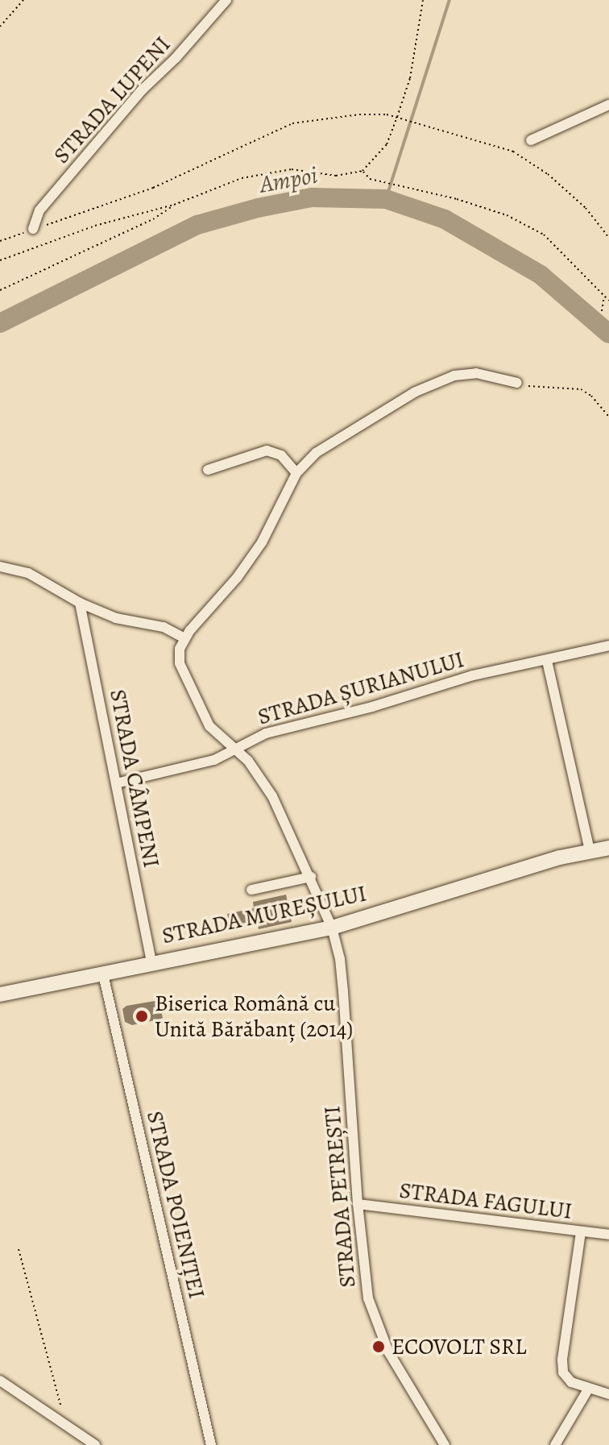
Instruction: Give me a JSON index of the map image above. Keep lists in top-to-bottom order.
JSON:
{
  "streets": {
    "street": [
      "STRADA LUPENI",
      "STRADA ȘURIANULUI",
      "STRADA CÂMPENI",
      "STRADA MUREȘULUI",
      "STRADA PETREȘTI",
      "STRADA FAGULUI",
      "STRADA POIENIȚEI"
    ]
  },
  "crossings": [
    ["STRADA ȘURIANULUI", "STRADA CÂMPENI"],
    ["STRADA ȘURIANULUI", "STRADA PETREȘTI"],
    ["STRADA CÂMPENI", "STRADA MUREȘULUI"],
    ["STRADA MUREȘULUI", "STRADA PETREȘTI"],
    ["STRADA MUREȘULUI", "STRADA POIENIȚEI"],
    ["STRADA PETREȘTI", "STRADA FAGULUI"]
  ],
  "water": ["Ampoi"],
  "places": ["Biserica Română cu Unită Bărăbanț (2014)", "ECOVOLT SRL"]
}
